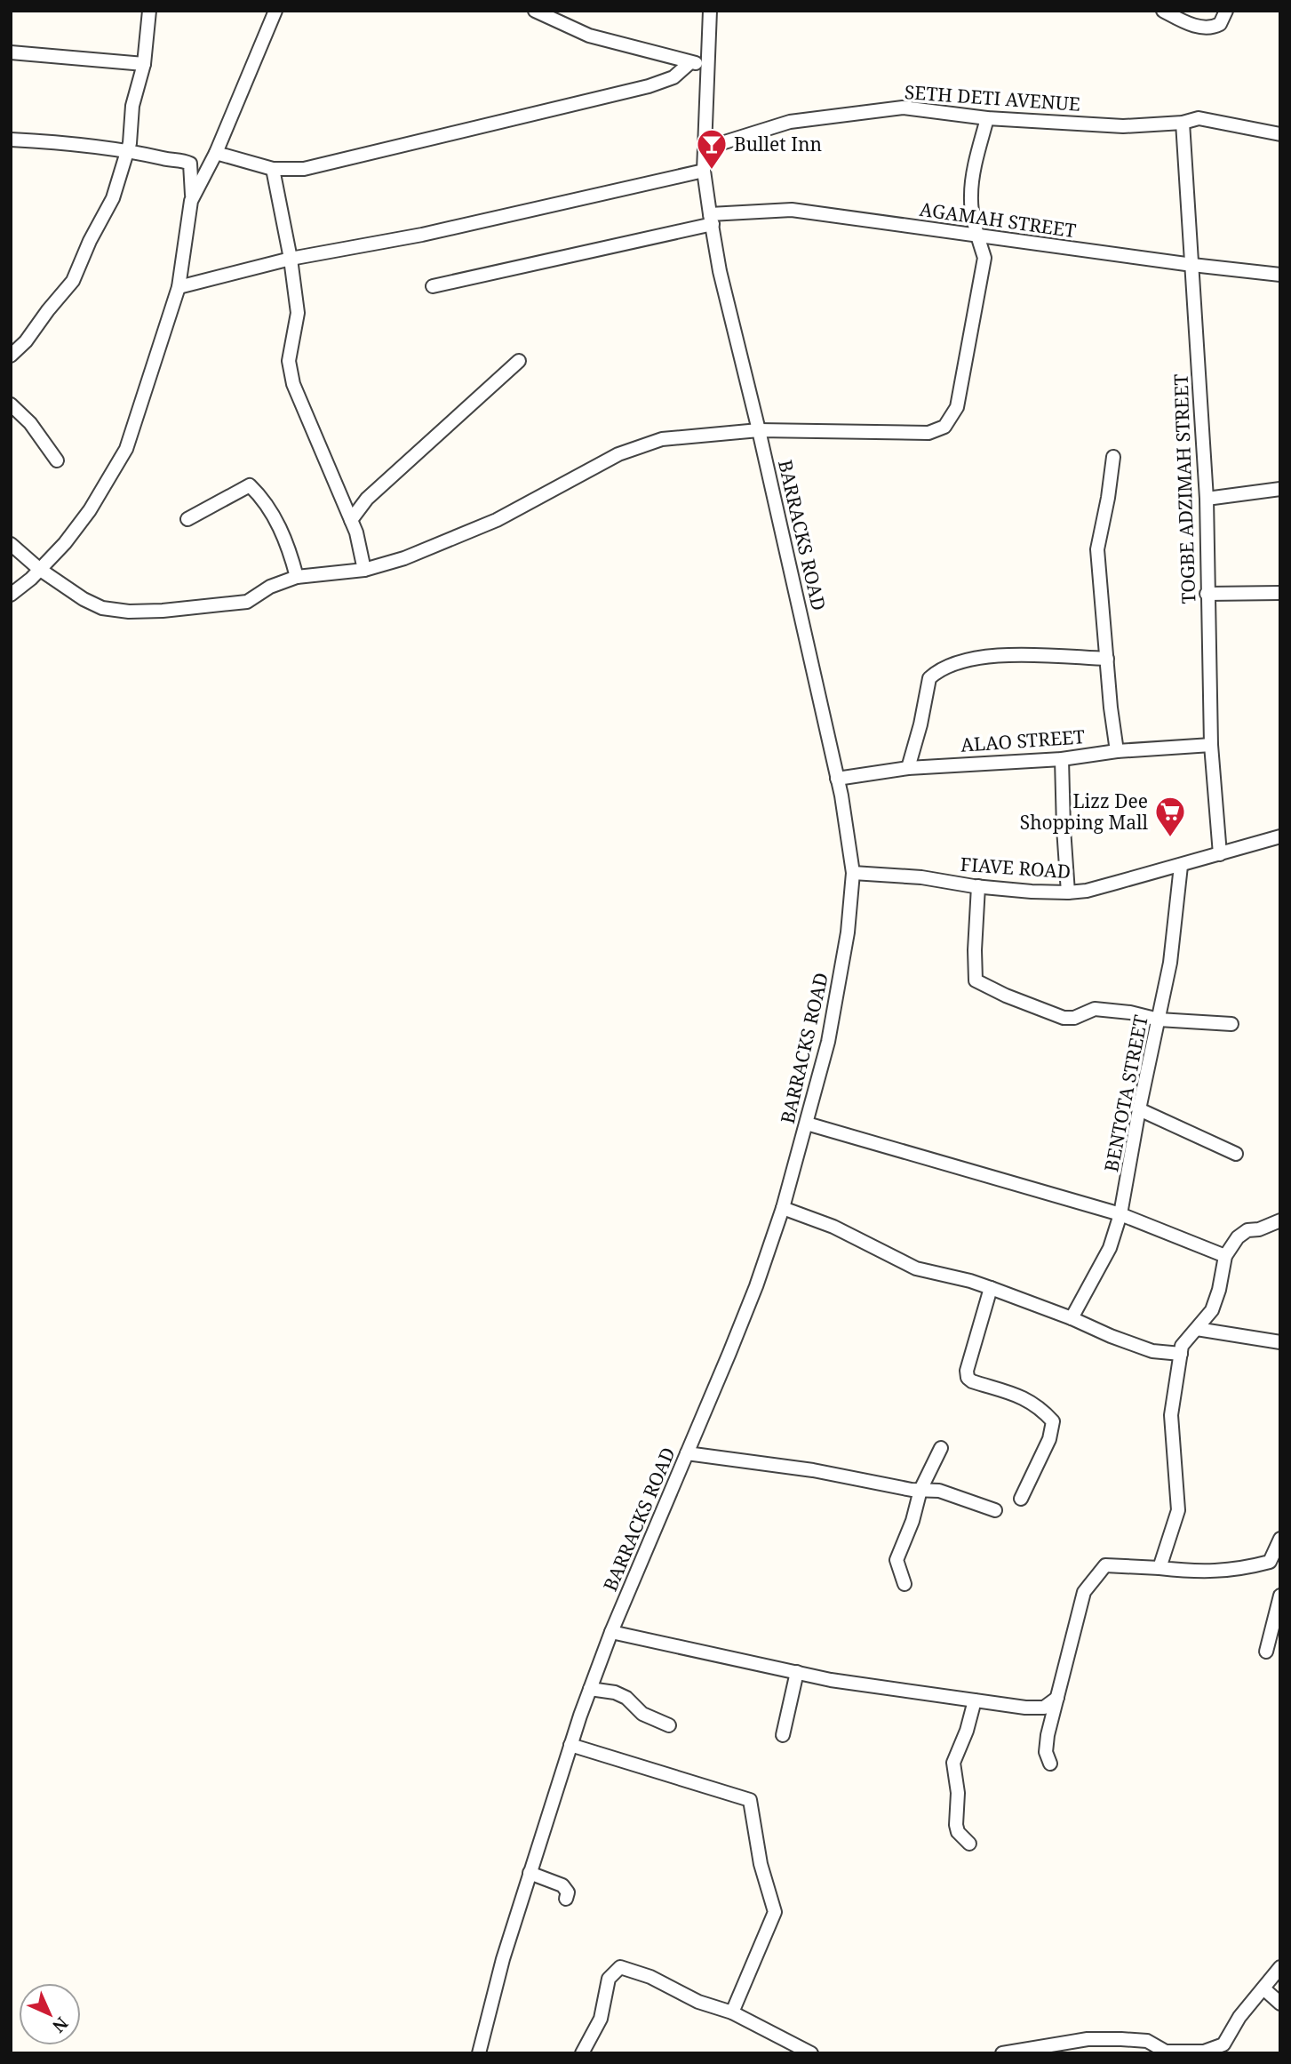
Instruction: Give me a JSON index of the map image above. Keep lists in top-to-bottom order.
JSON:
{
  "streets": {
    "street": [
      "SETH DETI AVENUE",
      "AGAMAH STREET",
      "TOGBE ADZIMAH STREET",
      "BARRACKS ROAD",
      "ALAO STREET",
      "FIAVE ROAD",
      "BENTOTA STREET"
    ]
  },
  "crossings": [
    ["SETH DETI AVENUE", "TOGBE ADZIMAH STREET"],
    ["SETH DETI AVENUE", "BARRACKS ROAD"],
    ["AGAMAH STREET", "TOGBE ADZIMAH STREET"],
    ["AGAMAH STREET", "BARRACKS ROAD"],
    ["TOGBE ADZIMAH STREET", "ALAO STREET"],
    ["TOGBE ADZIMAH STREET", "FIAVE ROAD"],
    ["BARRACKS ROAD", "ALAO STREET"],
    ["BARRACKS ROAD", "FIAVE ROAD"],
    ["FIAVE ROAD", "BENTOTA STREET"]
  ],
  "places": {
    "bar": ["Bullet Inn"],
    "supermarket": ["Lizz Dee Shopping Mall"]
  },
  "north": "bottom right"
}
